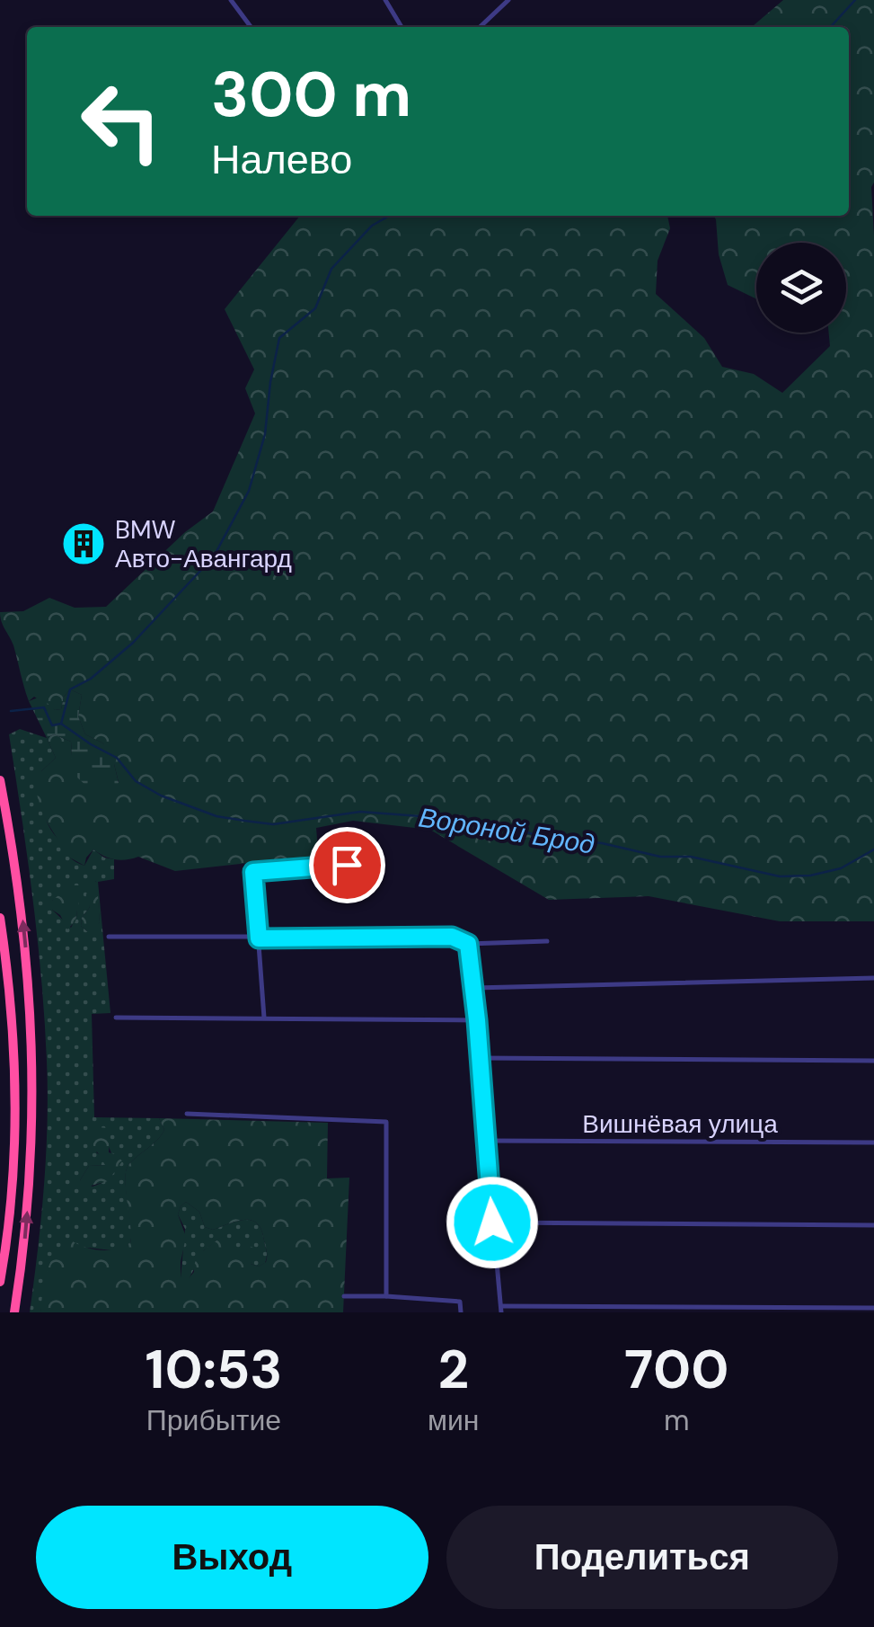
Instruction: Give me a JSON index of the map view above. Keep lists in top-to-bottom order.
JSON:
{
  "streets": {
    "street": ["Вишнёвая улица"]
  },
  "water": ["Вороной Брод"],
  "places": {
    "building": ["BMW Авто-Авангард"]
  },
  "page": {
    "turn": ["300 m", "Налево"],
    "eta": [
      "10:53",
      "Прибытие",
      "2",
      "мин",
      "700",
      "m"
    ],
    "buttons": ["Выход", "Поделиться"]
  }
}
